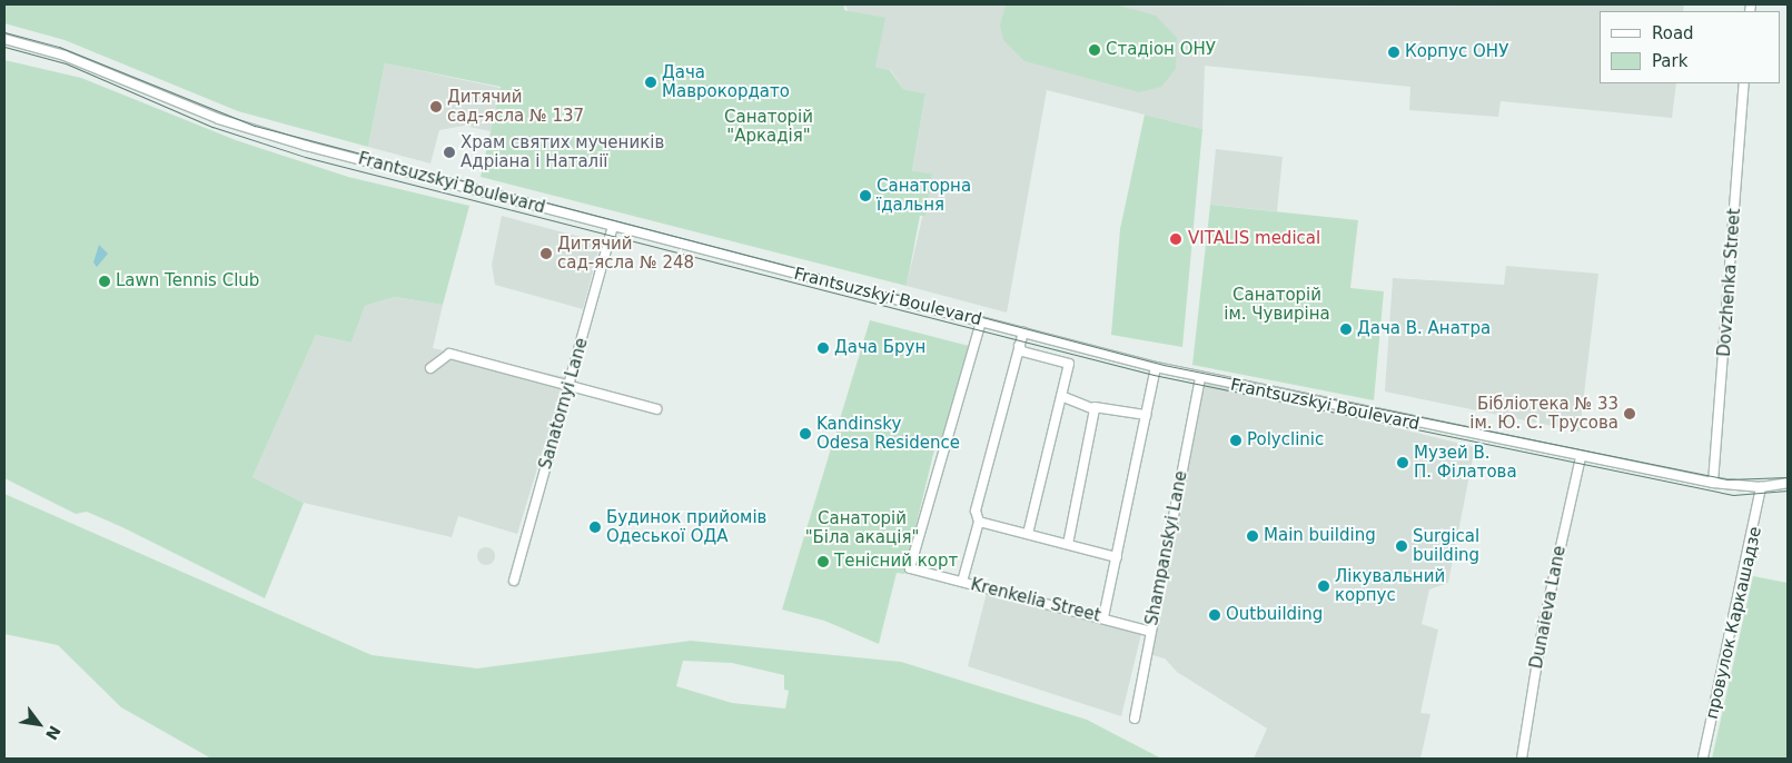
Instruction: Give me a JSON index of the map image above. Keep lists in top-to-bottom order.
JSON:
{
  "streets": {
    "street": [
      "Frantsuzskyi Boulevard",
      "Dovzhenka Street",
      "Sanatornyi Lane",
      "Shampanskyi Lane",
      "Krenkelia Street",
      "Dunaieva Lane",
      "провулок Каркашадзе"
    ]
  },
  "crossings": [
    ["Frantsuzskyi Boulevard", "Dovzhenka Street"],
    ["Frantsuzskyi Boulevard", "Sanatornyi Lane"],
    ["Frantsuzskyi Boulevard", "Shampanskyi Lane"],
    ["Frantsuzskyi Boulevard", "Krenkelia Street"],
    ["Frantsuzskyi Boulevard", "Dunaieva Lane"],
    ["Frantsuzskyi Boulevard", "провулок Каркашадзе"],
    ["Shampanskyi Lane", "Krenkelia Street"]
  ],
  "parks": ["Санаторій \"Аркадія\"", "Санаторій ім. Чувиріна", "Санаторій \"Біла акація\""],
  "places": [
    "Стадіон ОНУ",
    "Корпус ОНУ",
    "Дача Маврокордато",
    "Дитячий сад-ясла № 137",
    "Храм святих мучеників Адріана і Наталії",
    "Санаторна їдальня",
    "VITALIS medical",
    "Дитячий сад-ясла № 248",
    "Lawn Tennis Club",
    "Дача В. Анатра",
    "Дача Брун",
    "Бібліотека № 33 ім. Ю. С. Трусова",
    "Kandinsky Odesa Residence",
    "Polyclinic",
    "Музей В. П. Філатова",
    "Будинок прийомів Одеської ОДА",
    "Main building",
    "Surgical building",
    "Тенісний корт",
    "Лікувальний корпус",
    "Outbuilding"
  ],
  "legend": ["Road", "Park"],
  "north": "bottom right"
}
